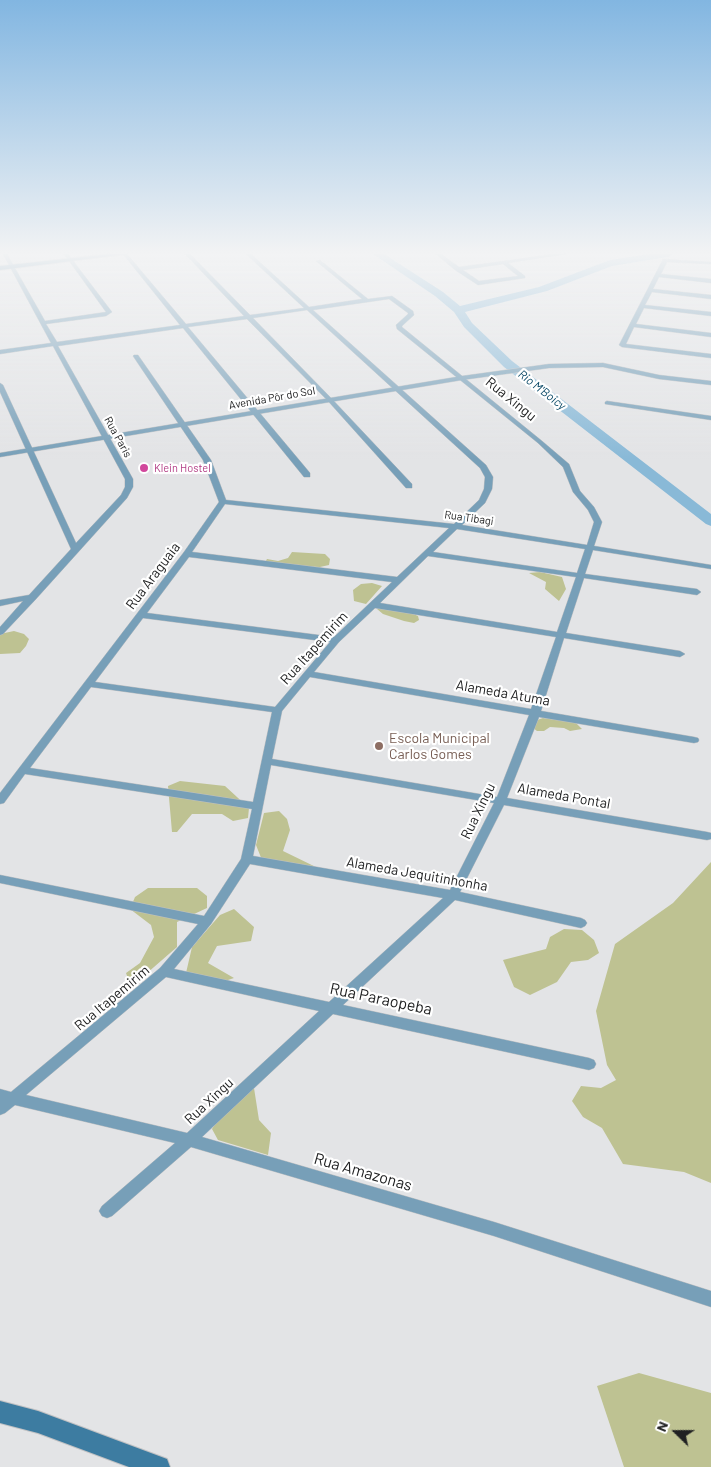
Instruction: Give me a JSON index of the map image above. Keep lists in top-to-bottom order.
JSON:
{
  "streets": {
    "street": [
      "Avenida Pôr do Sol",
      "Rua Xingu",
      "Rua Paris",
      "Rua Tibagi",
      "Rua Araguaia",
      "Rua Itapemirim",
      "Alameda Atuma",
      "Alameda Pontal",
      "Alameda Jequitinhonha",
      "Rua Paraopeba",
      "Rua Amazonas"
    ]
  },
  "crossings": [
    ["Avenida Pôr do Sol", "Rua Xingu"],
    ["Avenida Pôr do Sol", "Rua Paris"],
    ["Avenida Pôr do Sol", "Rua Itapemirim"],
    ["Rua Xingu", "Rua Tibagi"],
    ["Rua Xingu", "Alameda Atuma"],
    ["Rua Xingu", "Alameda Pontal"],
    ["Rua Xingu", "Alameda Jequitinhonha"],
    ["Rua Xingu", "Rua Paraopeba"],
    ["Rua Xingu", "Rua Amazonas"],
    ["Rua Tibagi", "Rua Araguaia"],
    ["Rua Tibagi", "Rua Itapemirim"],
    ["Rua Itapemirim", "Alameda Atuma"],
    ["Rua Itapemirim", "Alameda Pontal"],
    ["Rua Itapemirim", "Alameda Jequitinhonha"],
    ["Rua Itapemirim", "Rua Paraopeba"],
    ["Rua Itapemirim", "Rua Amazonas"]
  ],
  "water": ["Rio M'Boicy"],
  "places": ["Klein Hostel", "Escola Municipal Carlos Gomes"],
  "north": "left"
}
